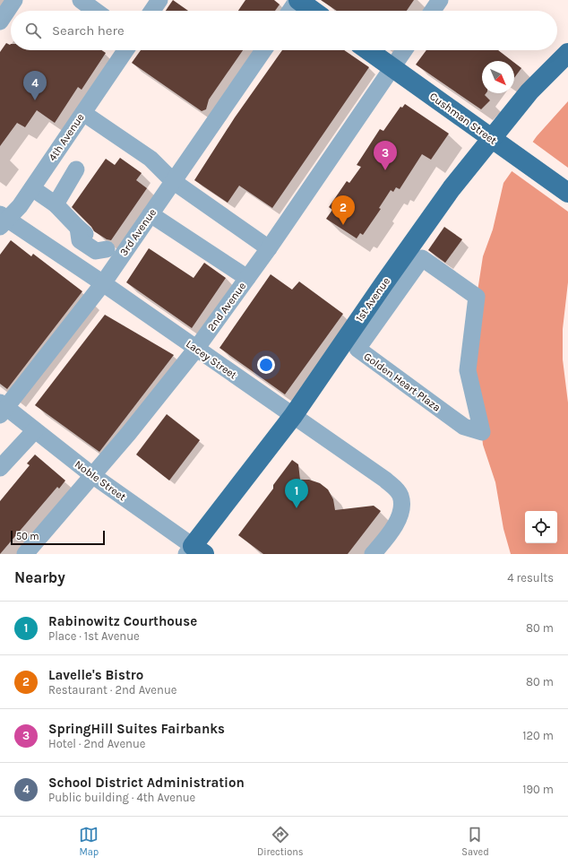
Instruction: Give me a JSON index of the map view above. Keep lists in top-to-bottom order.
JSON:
{
  "streets": {
    "main road": ["Cushman Street", "1st Avenue"],
    "street": [
      "4th Avenue",
      "3rd Avenue",
      "2nd Avenue",
      "Lacey Street",
      "Golden Heart Plaza",
      "Noble Street"
    ]
  },
  "crossings": [
    ["Cushman Street", "1st Avenue"],
    ["Cushman Street", "2nd Avenue"],
    ["4th Avenue", "Lacey Street"],
    ["3rd Avenue", "Lacey Street"],
    ["3rd Avenue", "Noble Street"],
    ["1st Avenue", "Lacey Street"],
    ["1st Avenue", "Noble Street"],
    ["2nd Avenue", "Lacey Street"],
    ["2nd Avenue", "Noble Street"]
  ],
  "scale_bar": "50 m",
  "north": "bottom right",
  "page": {
    "search": "Search here",
    "pins": [
      "4",
      "3",
      "2",
      "1"
    ],
    "scale": "50 m",
    "heading": ["Nearby", "4 results"],
    "list": [
      {
        "mark": "1",
        "name": "Rabinowitz Courthouse",
        "note": "Place · 1st Avenue",
        "value": "80 m"
      },
      {
        "mark": "2",
        "name": "Lavelle's Bistro",
        "note": "Restaurant · 2nd Avenue",
        "value": "80 m"
      },
      {
        "mark": "3",
        "name": "SpringHill Suites Fairbanks",
        "note": "Hotel · 2nd Avenue",
        "value": "120 m"
      },
      {
        "mark": "4",
        "name": "School District Administration",
        "note": "Public building · 4th Avenue",
        "value": "190 m"
      }
    ],
    "nav": ["Map", "Directions", "Saved"]
  }
}
